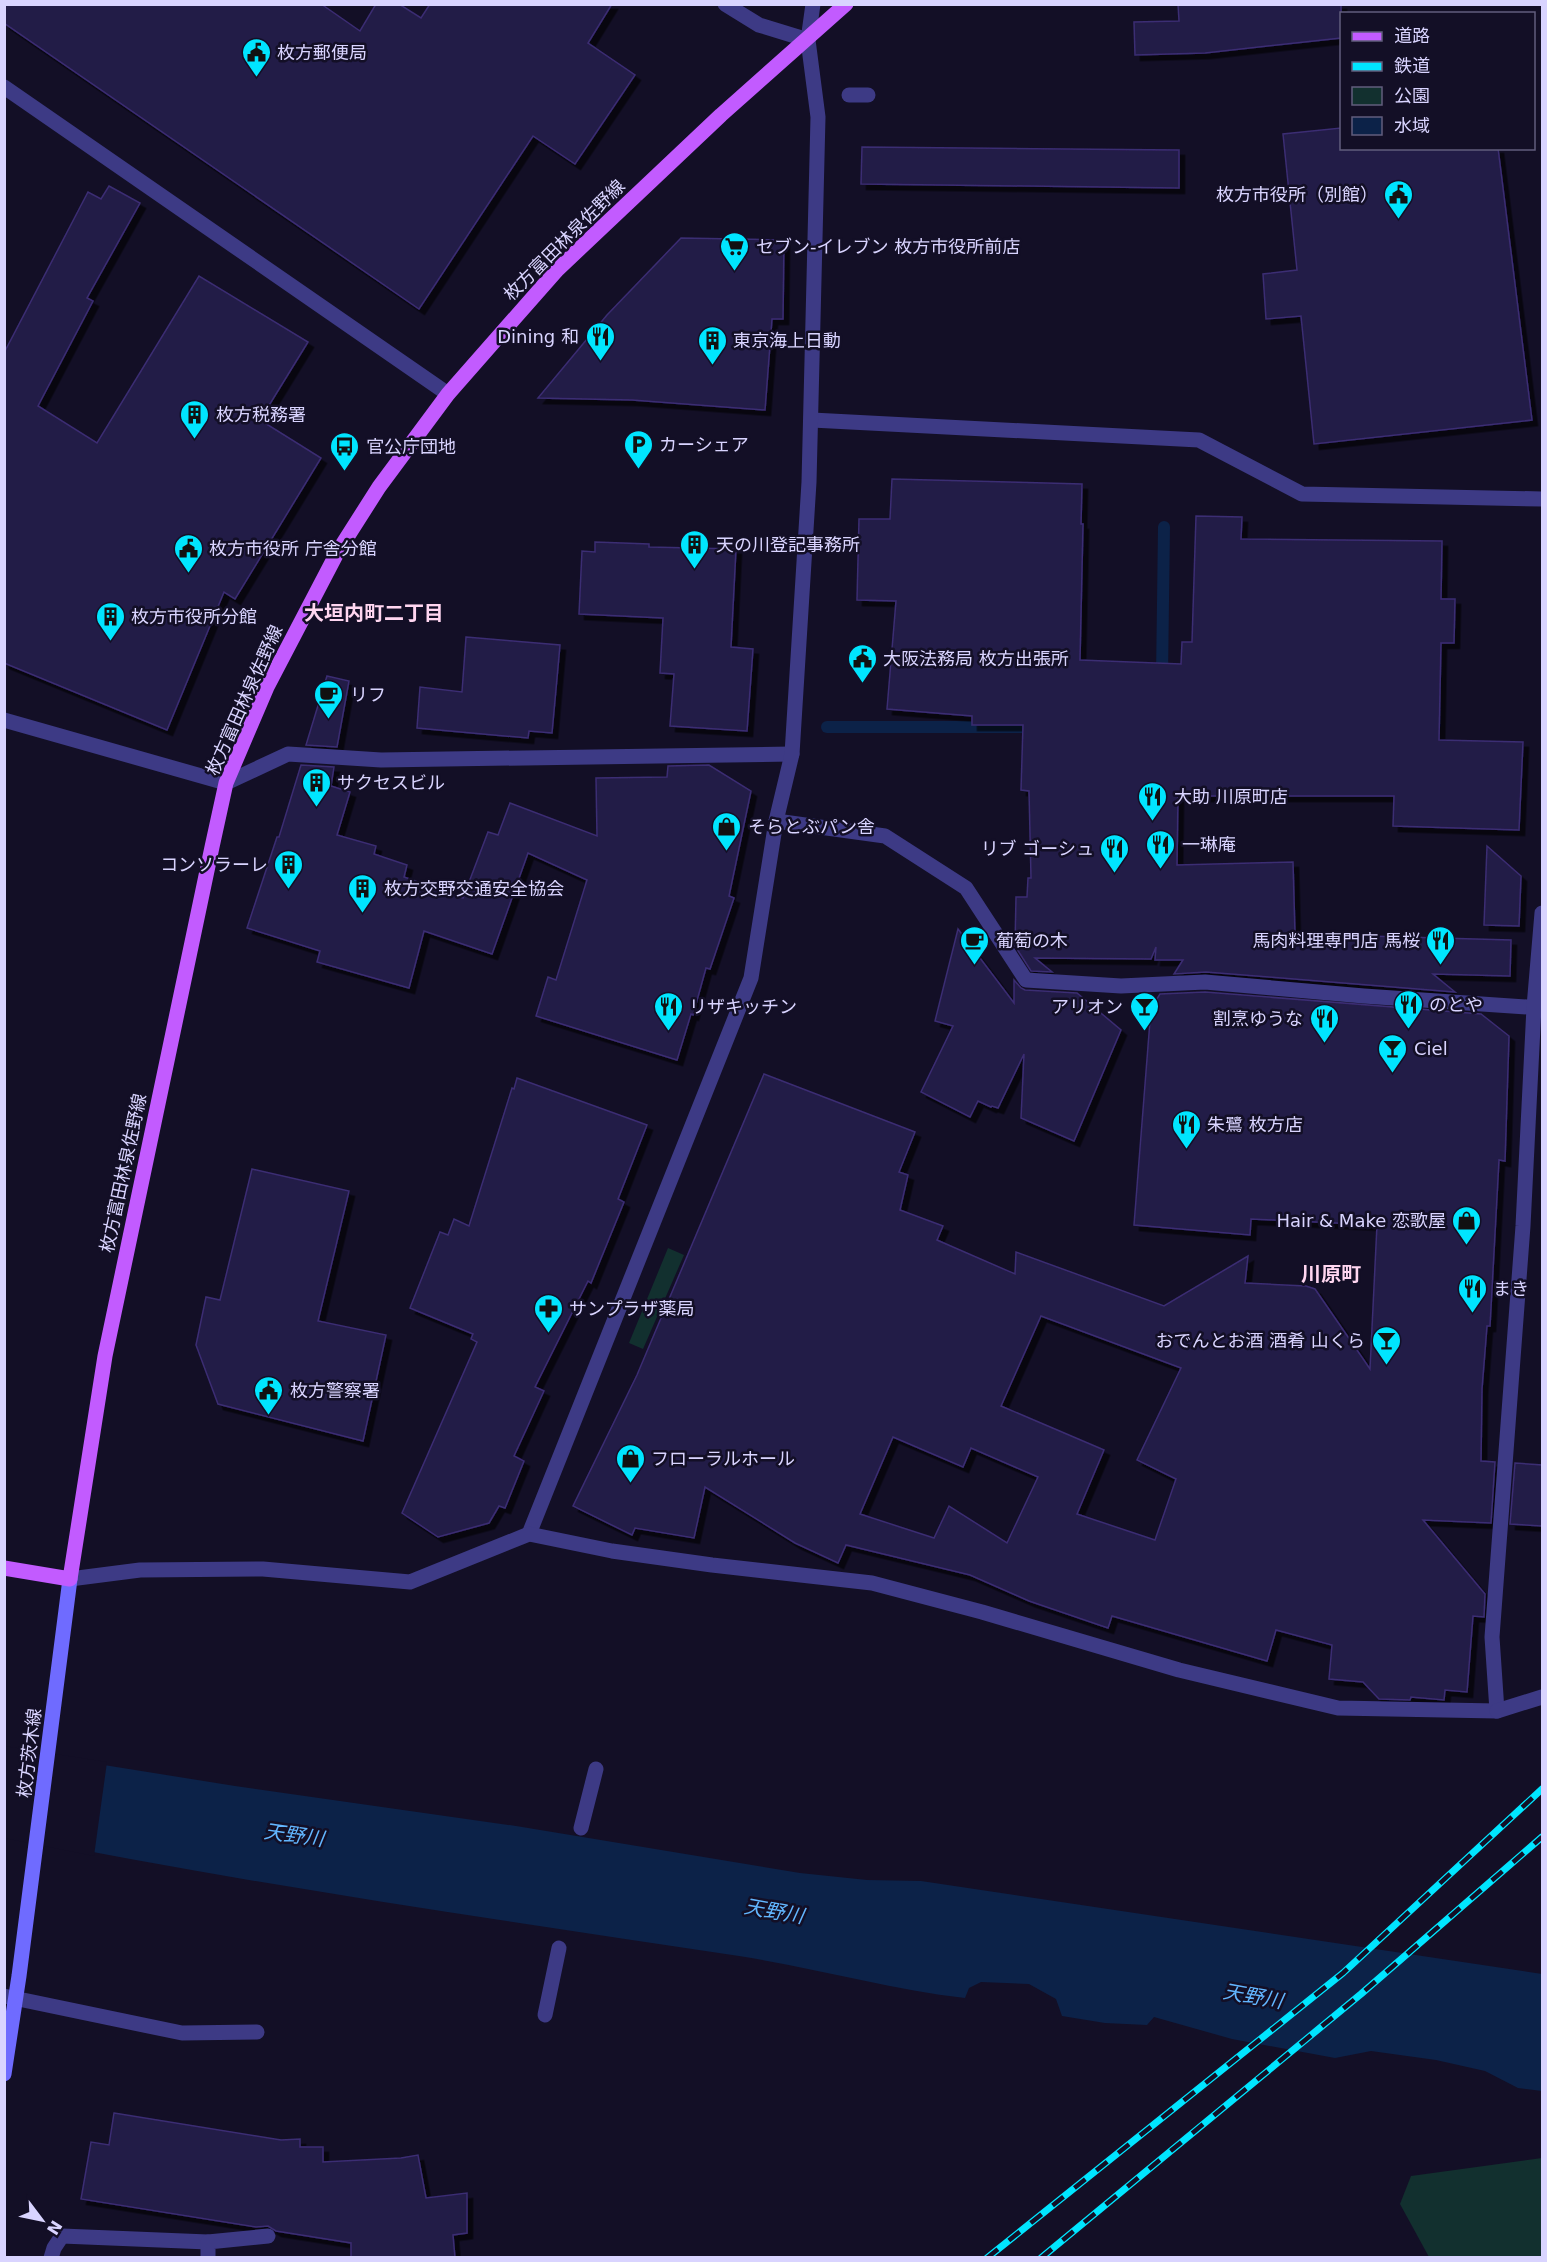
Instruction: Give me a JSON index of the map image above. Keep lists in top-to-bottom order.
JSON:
{
  "streets": {
    "main road": ["枚方富田林泉佐野線", "枚方茨木線"]
  },
  "crossings": [
    ["枚方富田林泉佐野線", "枚方茨木線"]
  ],
  "districts": ["大垣内町二丁目", "川原町"],
  "water": ["天野川"],
  "places": {
    "public building": [
      "枚方郵便局",
      "枚方市役所（別館）",
      "枚方市役所 庁舎分館",
      "大阪法務局 枚方出張所",
      "枚方警察署"
    ],
    "supermarket": ["セブン-イレブン 枚方市役所前店"],
    "restaurant": [
      "Dining 和",
      "大助 川原町店",
      "一琳庵",
      "リブ ゴーシュ",
      "馬肉料理専門店 馬桜",
      "のとや",
      "リザキッチン",
      "割烹ゆうな",
      "朱鷺 枚方店",
      "まき"
    ],
    "building": [
      "東京海上日動",
      "枚方税務署",
      "天の川登記事務所",
      "枚方市役所分館",
      "サクセスビル",
      "コンソラーレ",
      "枚方交野交通安全協会"
    ],
    "parking": ["カーシェア"],
    "bus stop": ["官公庁団地"],
    "cafe": ["リフ", "葡萄の木"],
    "shop": ["そらとぶパン舎", "Hair & Make 恋歌屋", "フローラルホール"],
    "bar": ["アリオン", "Ciel", "おでんとお酒 酒肴 山くら"],
    "pharmacy": ["サンプラザ薬局"]
  },
  "legend": [
    "道路",
    "鉄道",
    "公園",
    "水域"
  ],
  "north": "bottom right"
}
